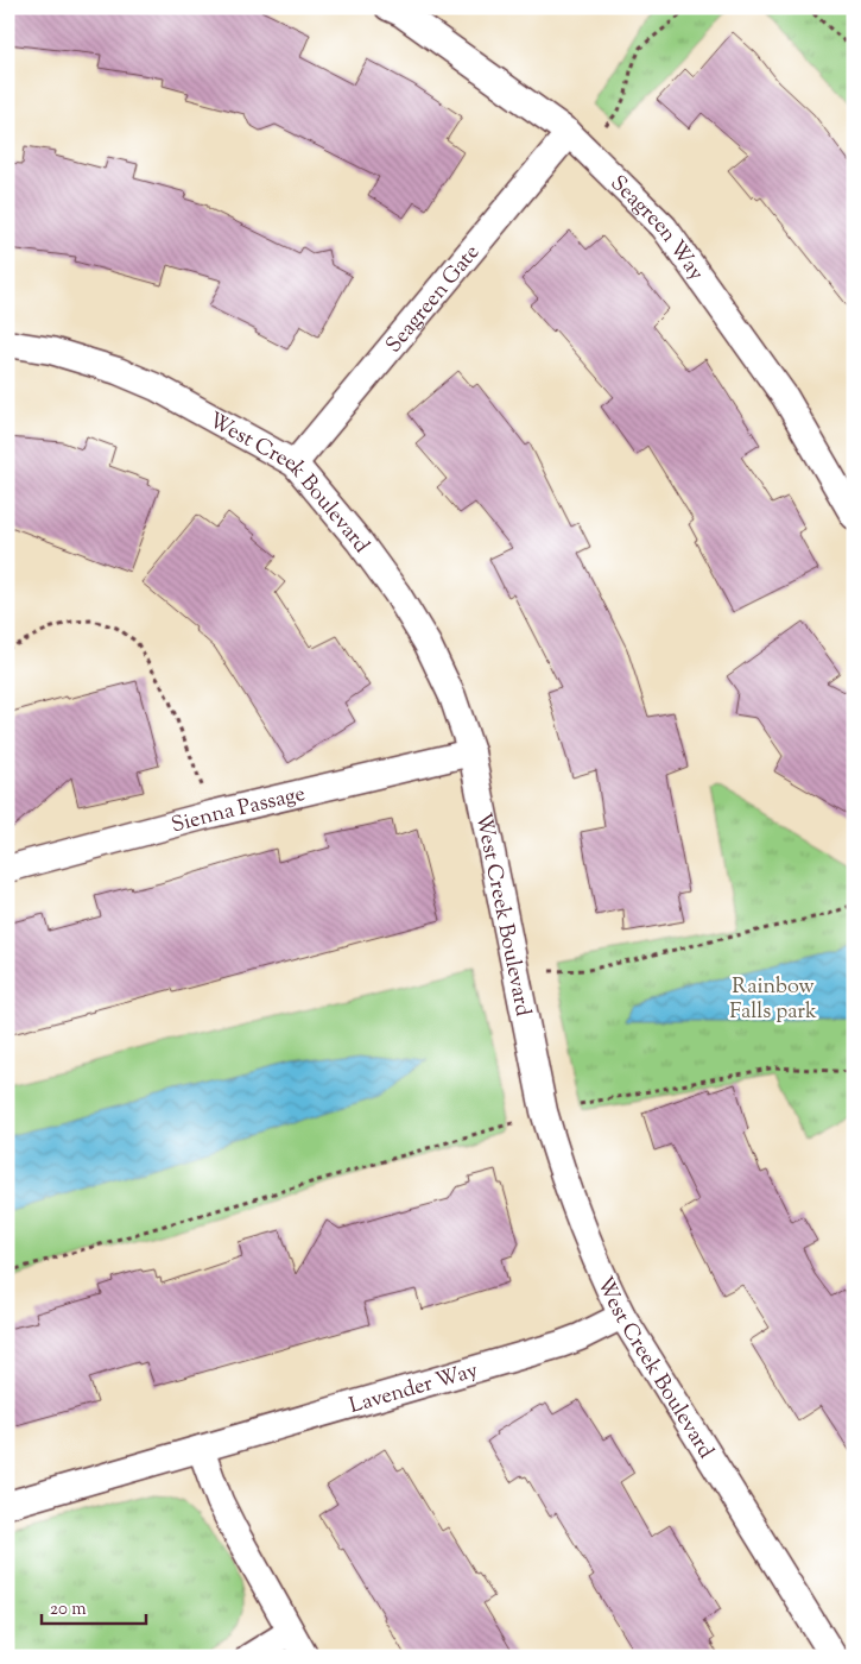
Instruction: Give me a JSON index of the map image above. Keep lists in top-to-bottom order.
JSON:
{
  "streets": {
    "street": [
      "Seagreen Way",
      "Seagreen Gate",
      "West Creek Boulevard",
      "Sienna Passage",
      "Lavender Way"
    ]
  },
  "crossings": [
    ["Seagreen Way", "Seagreen Gate"],
    ["Seagreen Gate", "West Creek Boulevard"],
    ["West Creek Boulevard", "Sienna Passage"],
    ["West Creek Boulevard", "Lavender Way"]
  ],
  "parks": ["Rainbow Falls park"],
  "scale_bar": "20 m"
}
